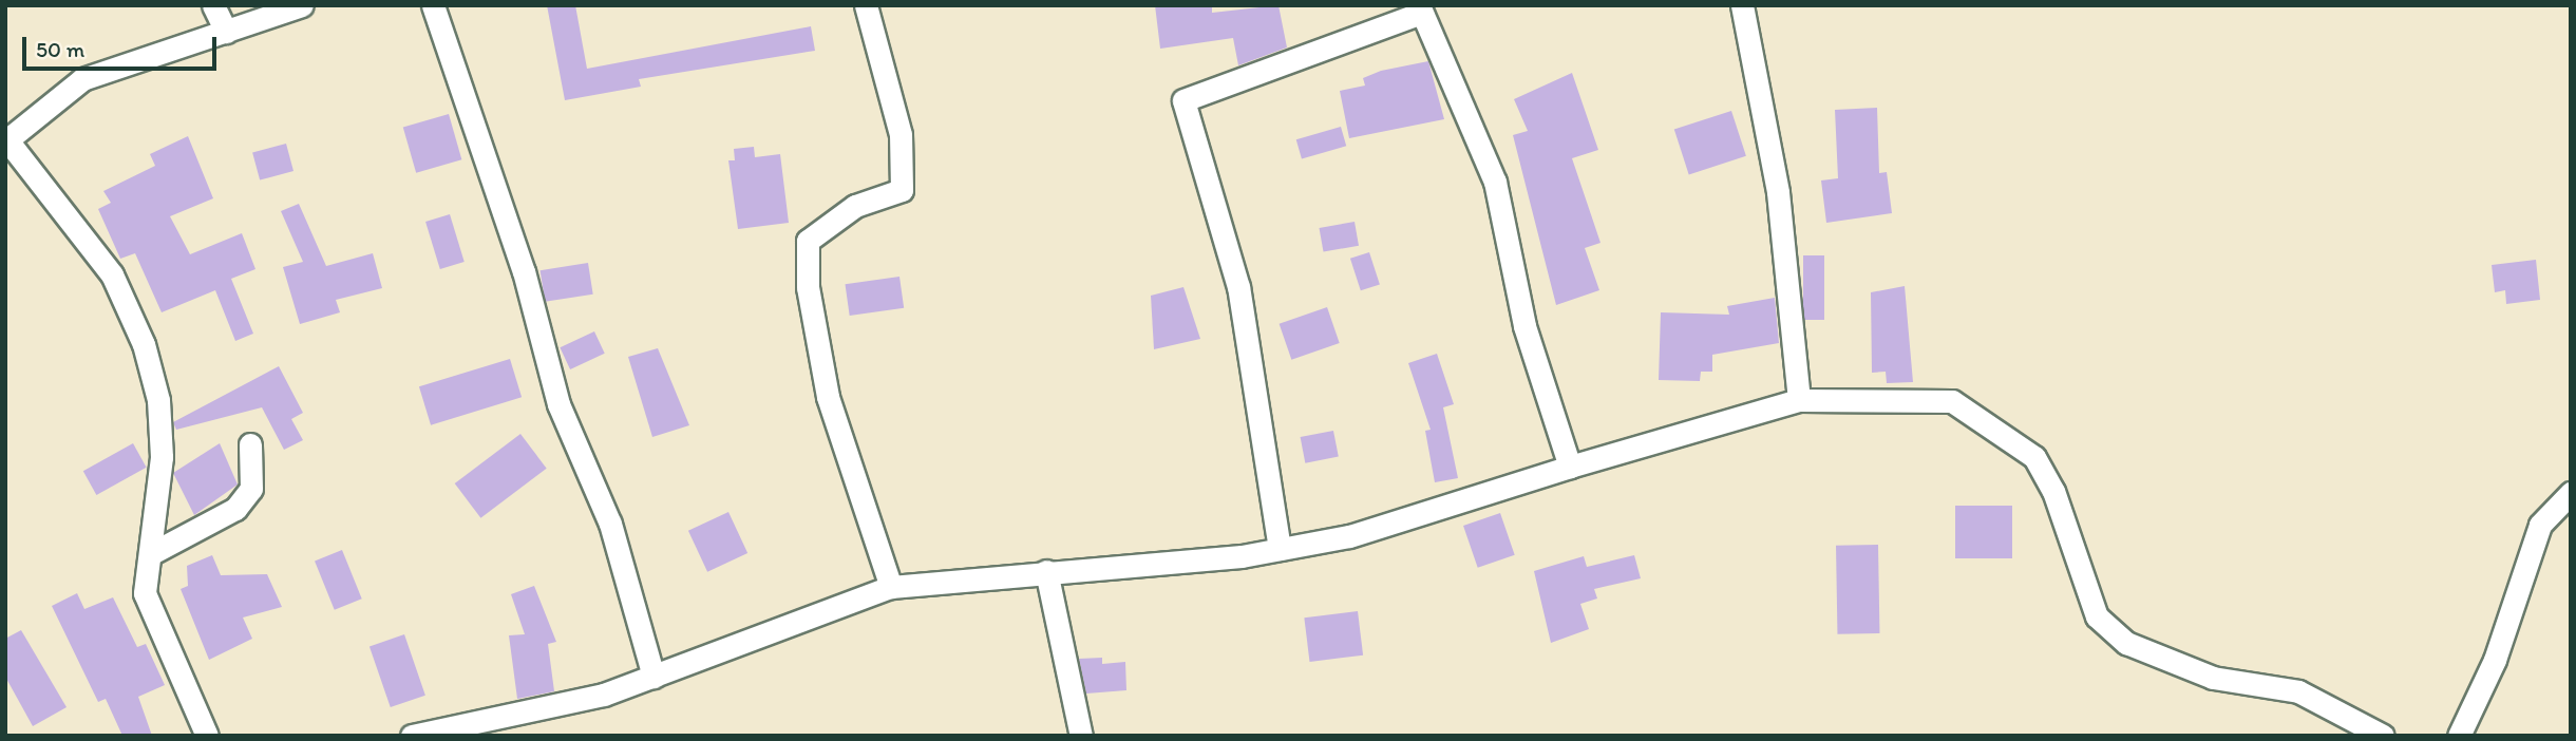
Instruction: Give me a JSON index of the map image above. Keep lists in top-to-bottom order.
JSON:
{
  "scale_bar": "50 m"
}
